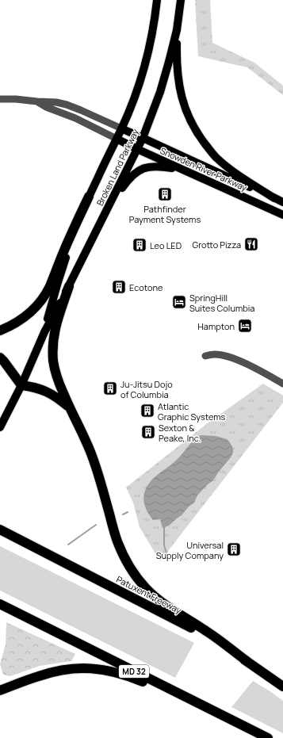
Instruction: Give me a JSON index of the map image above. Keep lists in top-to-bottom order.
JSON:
{
  "streets": {
    "highway": ["Patuxent Freeway", "MD 32"],
    "main road": ["Broken Land Parkway", "Snowden River Parkway"]
  },
  "crossings": [
    ["Broken Land Parkway", "Snowden River Parkway"]
  ],
  "places": {
    "building": [
      "Pathfinder Payment Systems",
      "Leo LED",
      "Ecotone",
      "Ju-Jitsu Dojo of Columbia",
      "Atlantic Graphic Systems",
      "Sexton & Peake, Inc.",
      "Universal Supply Company"
    ],
    "restaurant": ["Grotto Pizza"],
    "hotel": ["SpringHill Suites Columbia", "Hampton"]
  }
}
